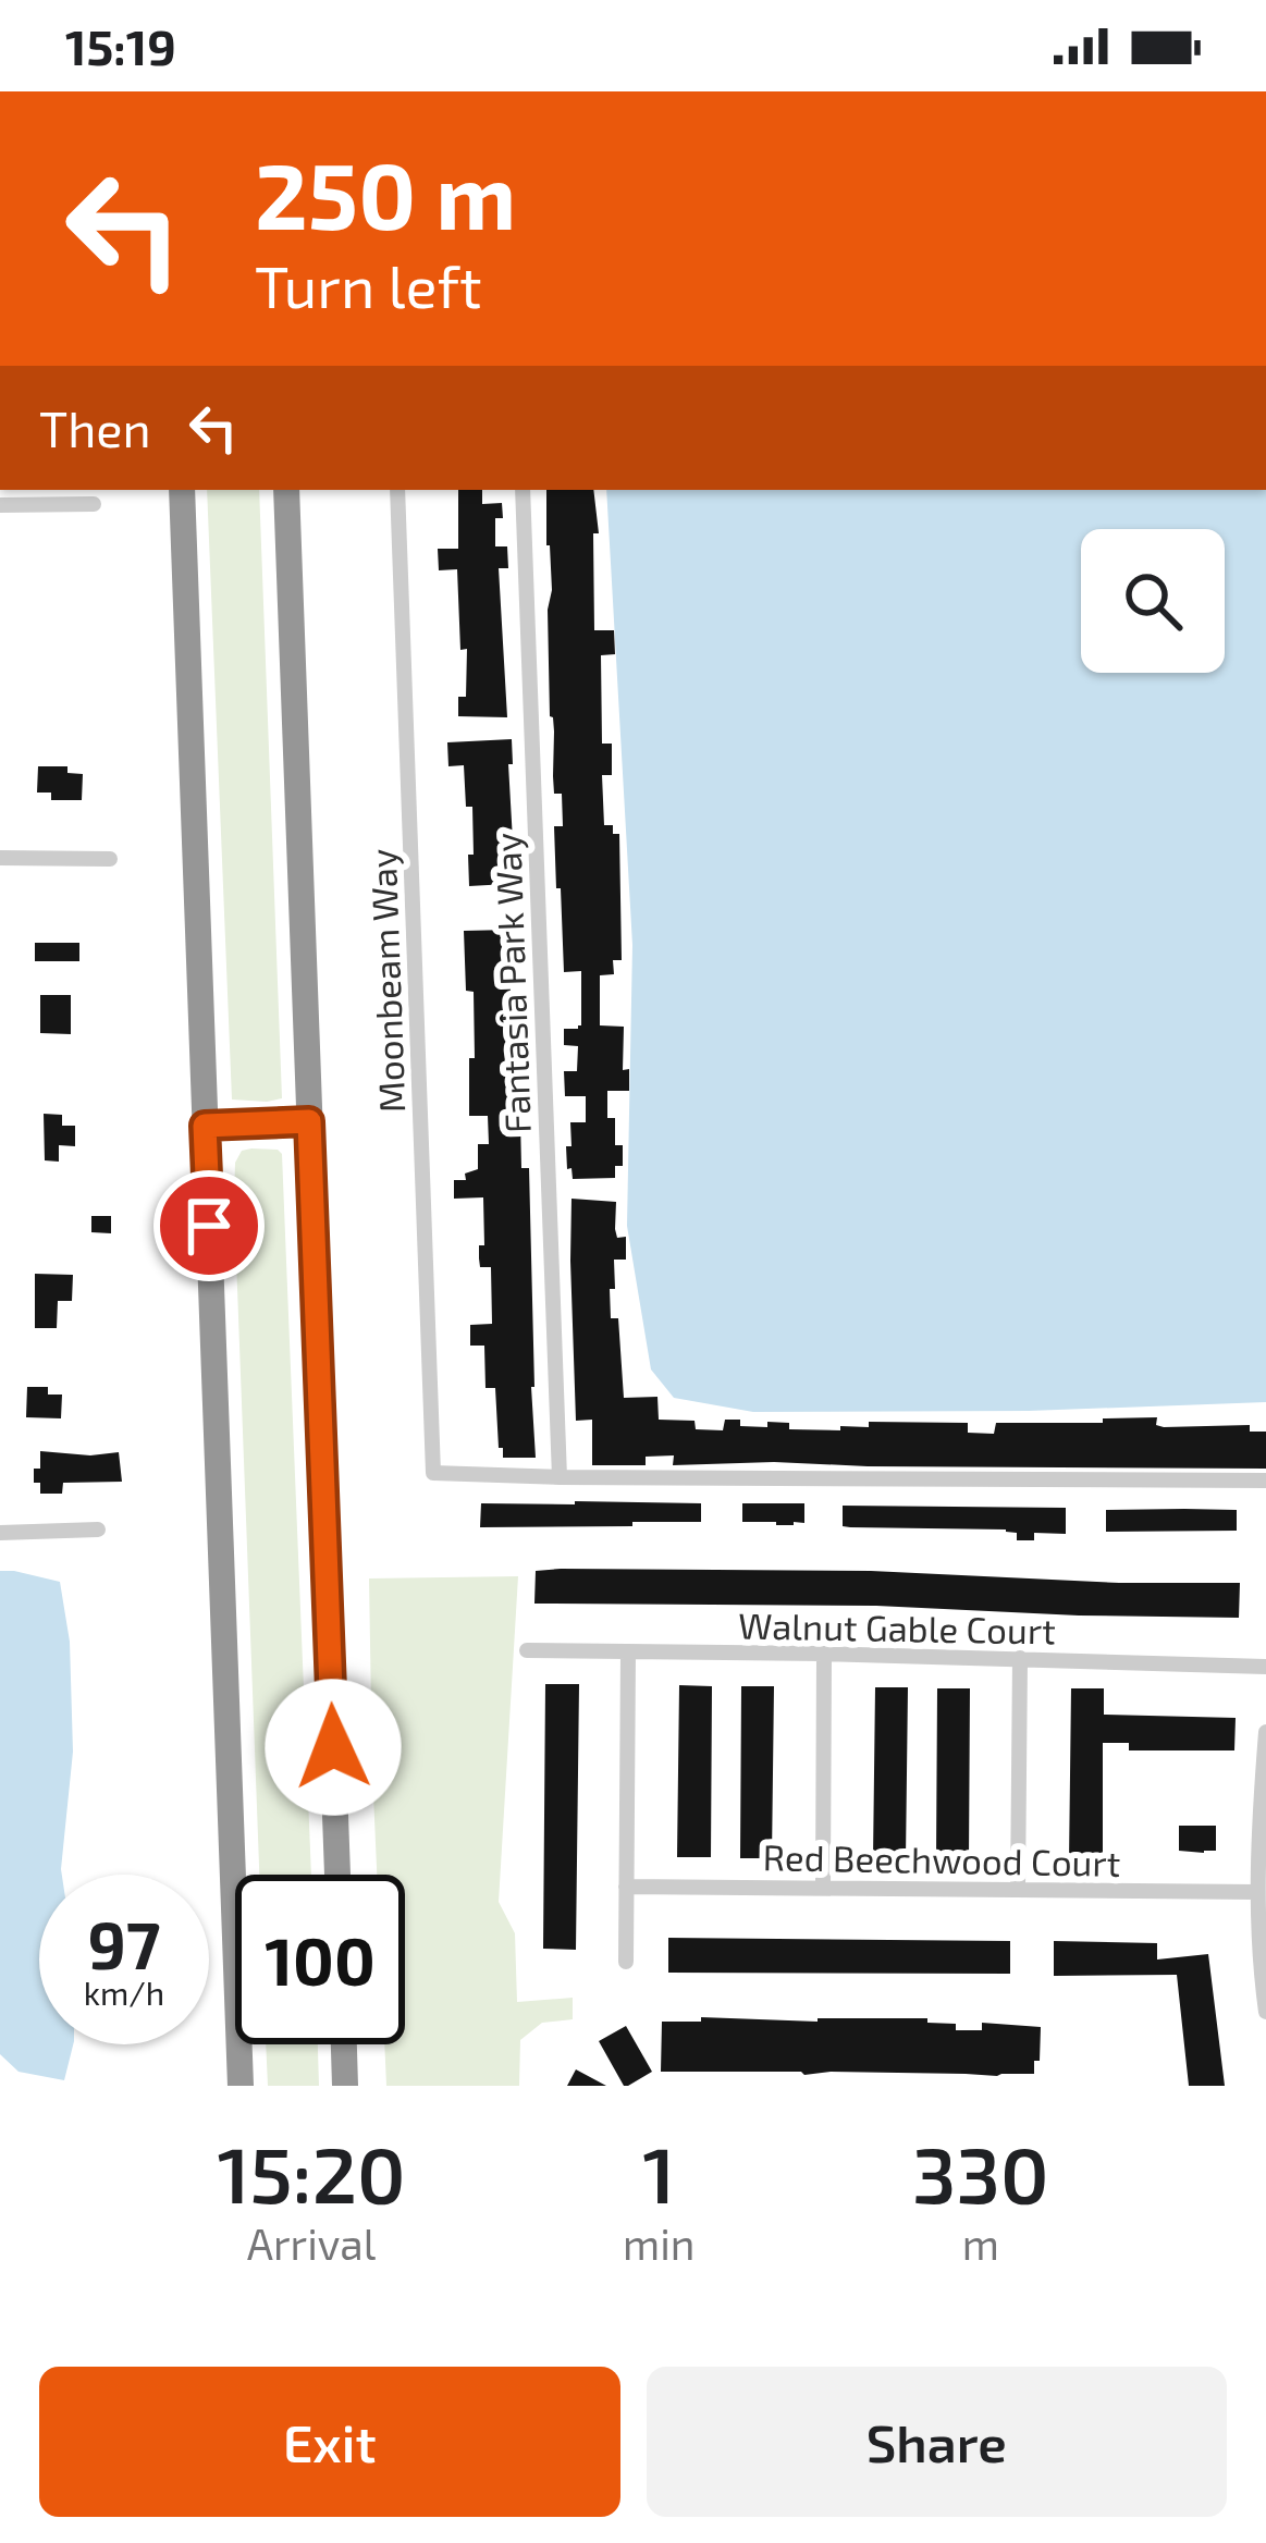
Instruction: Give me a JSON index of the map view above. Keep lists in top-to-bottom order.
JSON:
{
  "streets": {
    "street": [
      "Moonbeam Way",
      "Fantasia Park Way",
      "Walnut Gable Court",
      "Red Beechwood Court"
    ]
  },
  "crossings": [
    ["Moonbeam Way", "Fantasia Park Way"]
  ],
  "page": {
    "status": "15:19",
    "turn": ["250 m", "Turn left"],
    "then": "Then",
    "speed": "97 km/h",
    "limit": "100",
    "eta": [
      "15:20",
      "Arrival",
      "1",
      "min",
      "330",
      "m"
    ],
    "buttons": ["Exit", "Share"]
  }
}
